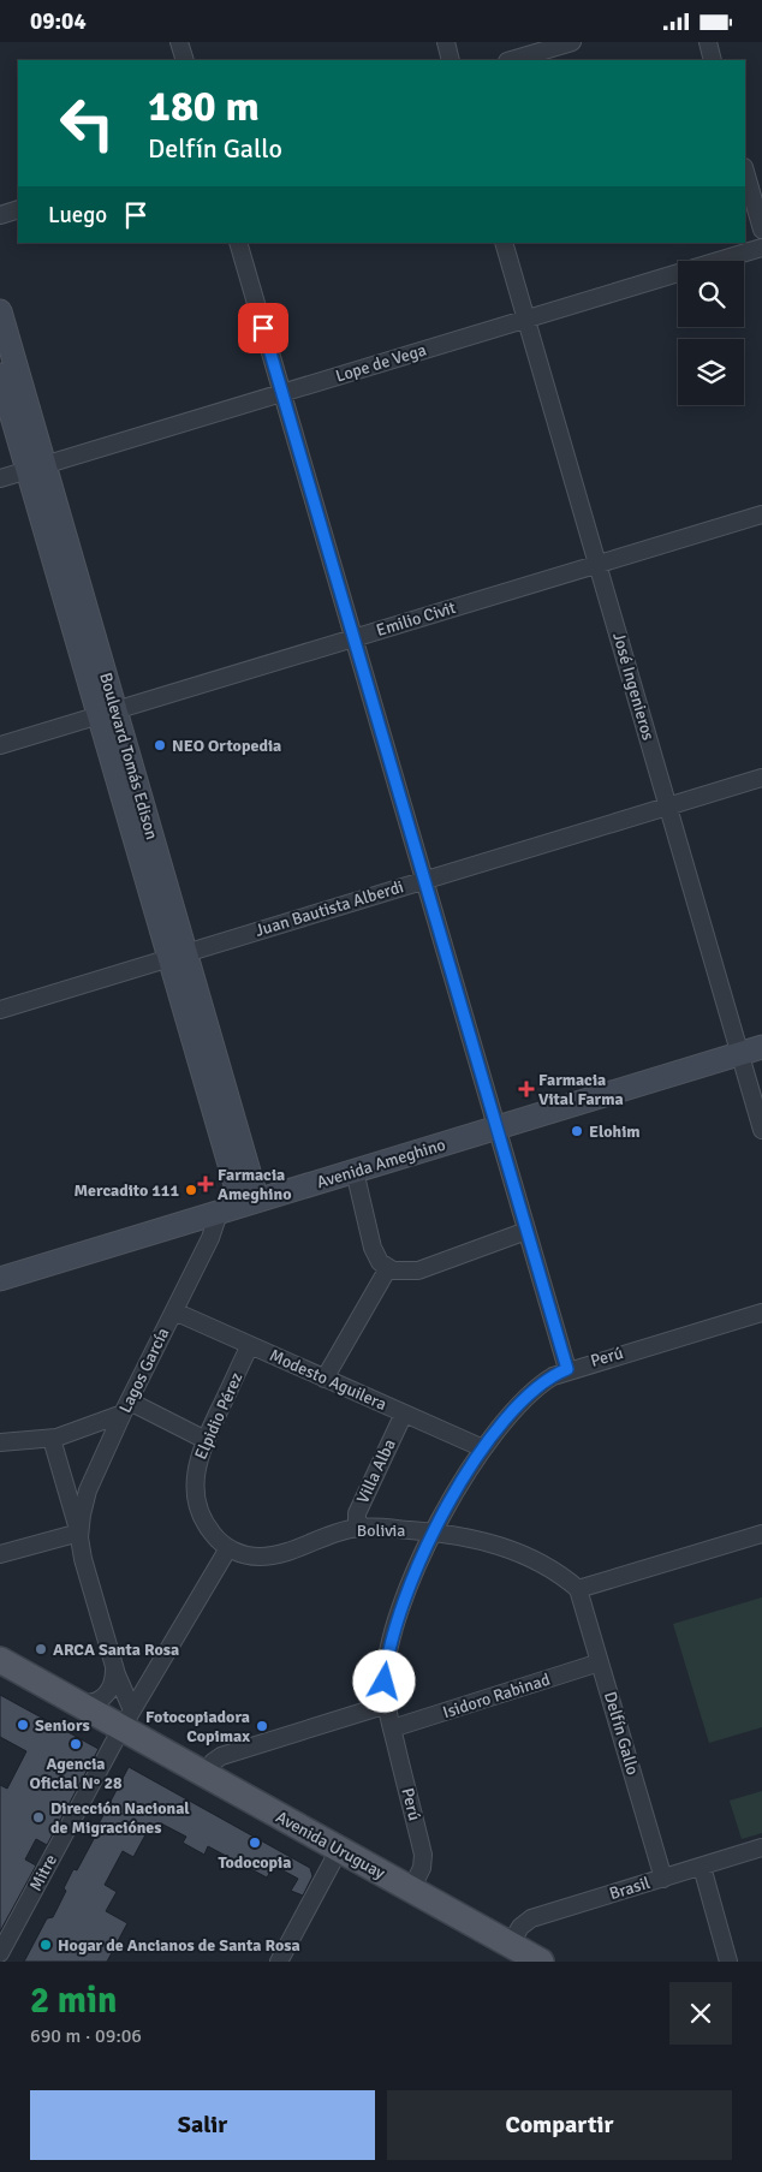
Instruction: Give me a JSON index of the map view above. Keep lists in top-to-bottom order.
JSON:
{
  "streets": {
    "main road": ["Boulevard Tomás Edison", "Avenida Ameghino", "Avenida Uruguay"],
    "street": [
      "Lope de Vega",
      "Emilio Civit",
      "José Ingenieros",
      "Juan Bautista Alberdi",
      "Perú",
      "Lagos García",
      "Modesto Aguilera",
      "Elpidio Pérez",
      "Villa Alba",
      "Bolivia",
      "Isidoro Rabinad",
      "Delfín Gallo",
      "Mitre",
      "Brasil"
    ]
  },
  "crossings": [
    ["Lope de Vega", "José Ingenieros"],
    ["Lope de Vega", "Boulevard Tomás Edison"],
    ["Emilio Civit", "José Ingenieros"],
    ["Emilio Civit", "Boulevard Tomás Edison"],
    ["José Ingenieros", "Juan Bautista Alberdi"],
    ["José Ingenieros", "Avenida Ameghino"],
    ["Boulevard Tomás Edison", "Juan Bautista Alberdi"],
    ["Boulevard Tomás Edison", "Avenida Ameghino"],
    ["Avenida Ameghino", "Lagos García"],
    ["Perú", "Modesto Aguilera"],
    ["Perú", "Bolivia"],
    ["Perú", "Isidoro Rabinad"],
    ["Perú", "Avenida Uruguay"],
    ["Lagos García", "Modesto Aguilera"],
    ["Lagos García", "Avenida Uruguay"],
    ["Lagos García", "Mitre"],
    ["Modesto Aguilera", "Elpidio Pérez"],
    ["Modesto Aguilera", "Villa Alba"],
    ["Elpidio Pérez", "Bolivia"],
    ["Villa Alba", "Bolivia"],
    ["Bolivia", "Delfín Gallo"],
    ["Isidoro Rabinad", "Delfín Gallo"],
    ["Delfín Gallo", "Brasil"],
    ["Avenida Uruguay", "Mitre"],
    ["Avenida Uruguay", "Brasil"]
  ],
  "places": {
    "other": [
      "NEO Ortopedia",
      "Elohim",
      "Mercadito 111",
      "ARCA Santa Rosa",
      "Seniors",
      "Fotocopiadora Copimax",
      "Agencia Oficial N° 28",
      "Dirección Nacional de Migraciónes",
      "Todocopia",
      "Hogar de Ancianos de Santa Rosa"
    ],
    "health": ["Farmacia Vital Farma", "Farmacia Ameghino"]
  },
  "page": {
    "status": "09:04",
    "turn": ["180 m", "Delfín Gallo"],
    "then": "Luego",
    "heading": ["2 min", "690 m · 09:06"],
    "buttons": ["Salir", "Compartir"]
  }
}
